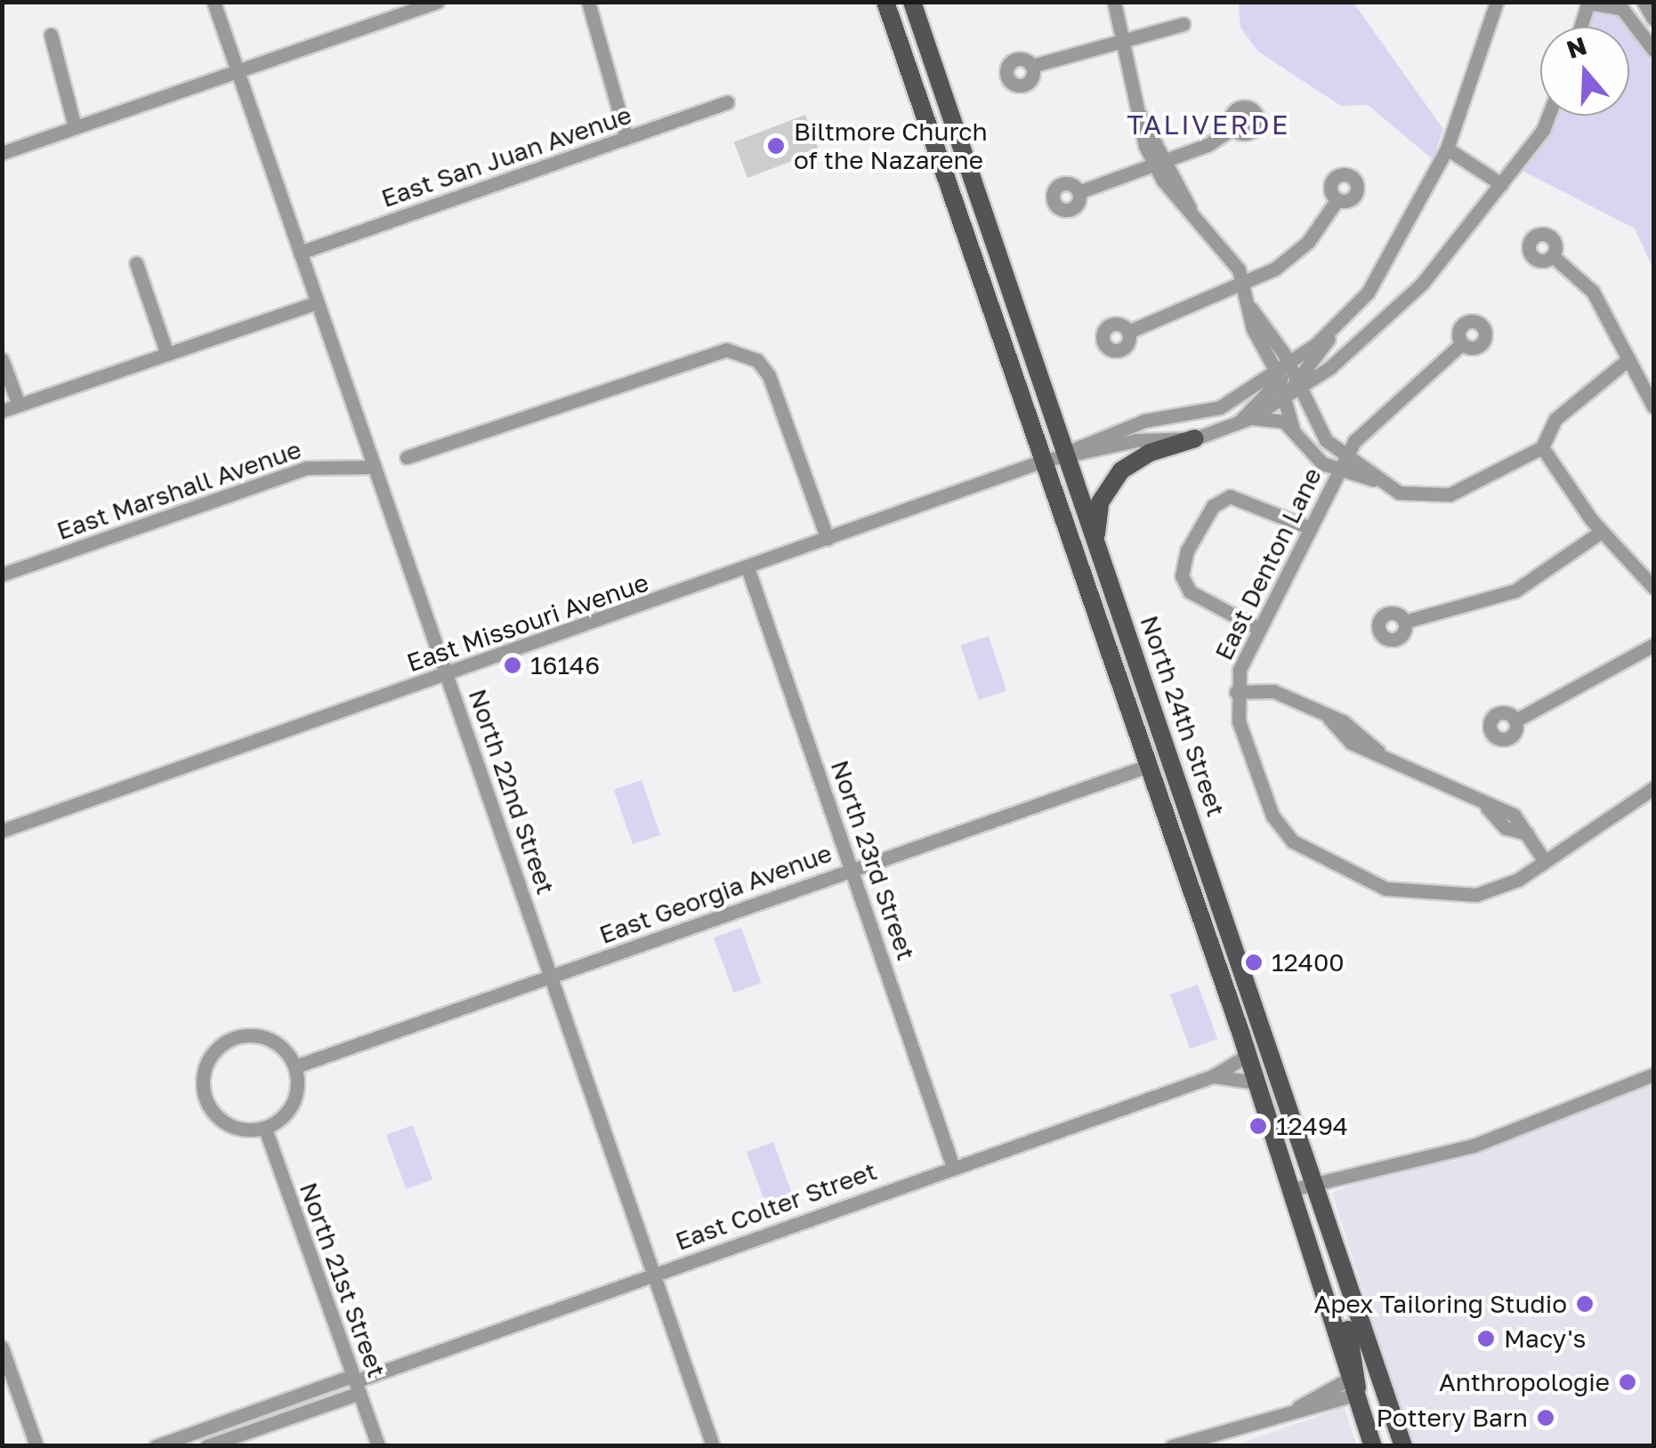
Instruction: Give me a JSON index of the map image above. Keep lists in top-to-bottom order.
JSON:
{
  "streets": {
    "main road": ["North 24th Street"],
    "street": [
      "East San Juan Avenue",
      "East Marshall Avenue",
      "East Denton Lane",
      "East Missouri Avenue",
      "North 22nd Street",
      "North 23rd Street",
      "East Georgia Avenue",
      "East Colter Street",
      "North 21st Street"
    ]
  },
  "crossings": [
    ["East San Juan Avenue", "North 22nd Street"],
    ["East Marshall Avenue", "North 22nd Street"],
    ["East Missouri Avenue", "North 24th Street"],
    ["East Missouri Avenue", "North 22nd Street"],
    ["East Missouri Avenue", "North 23rd Street"],
    ["North 24th Street", "East Georgia Avenue"],
    ["North 24th Street", "East Colter Street"],
    ["North 22nd Street", "East Georgia Avenue"],
    ["North 22nd Street", "East Colter Street"],
    ["North 23rd Street", "East Georgia Avenue"],
    ["North 23rd Street", "East Colter Street"],
    ["East Georgia Avenue", "North 21st Street"],
    ["East Colter Street", "North 21st Street"]
  ],
  "districts": ["TALIVERDE"],
  "places": [
    "Biltmore Church of the Nazarene",
    "16146",
    "12400",
    "12494",
    "Apex Tailoring Studio",
    "Macy's",
    "Anthropologie",
    "Pottery Barn"
  ],
  "north": "top"
}
